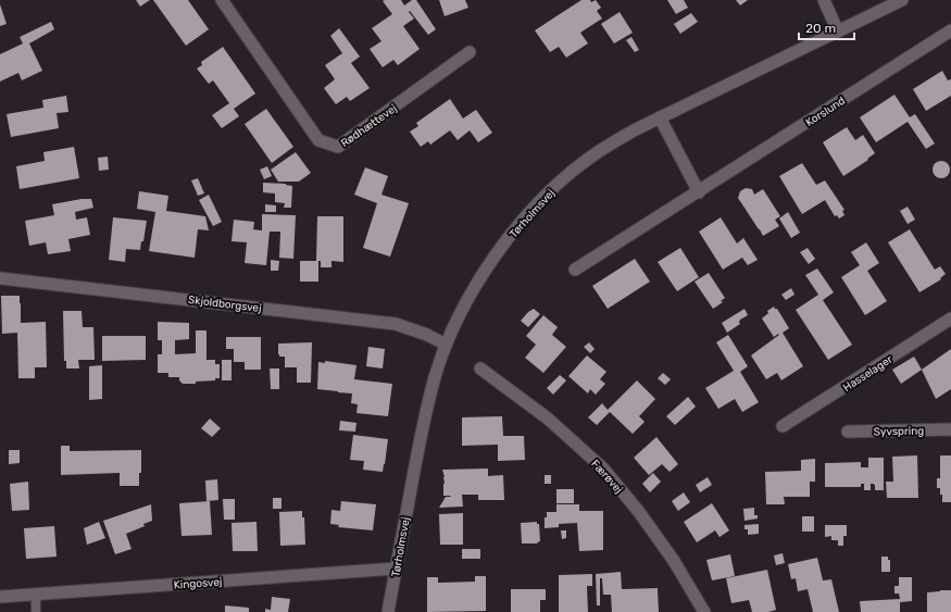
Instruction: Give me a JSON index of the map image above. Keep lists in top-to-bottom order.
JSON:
{
  "streets": {
    "street": [
      "Korslund",
      "Rødhættevej",
      "Tørholmsvej",
      "Skjoldborgsvej",
      "Hasselager",
      "Syvspring",
      "Færøvej",
      "Kingosvej"
    ]
  },
  "crossings": [
    ["Tørholmsvej", "Skjoldborgsvej"],
    ["Tørholmsvej", "Kingosvej"]
  ],
  "scale_bar": "20 m"
}
